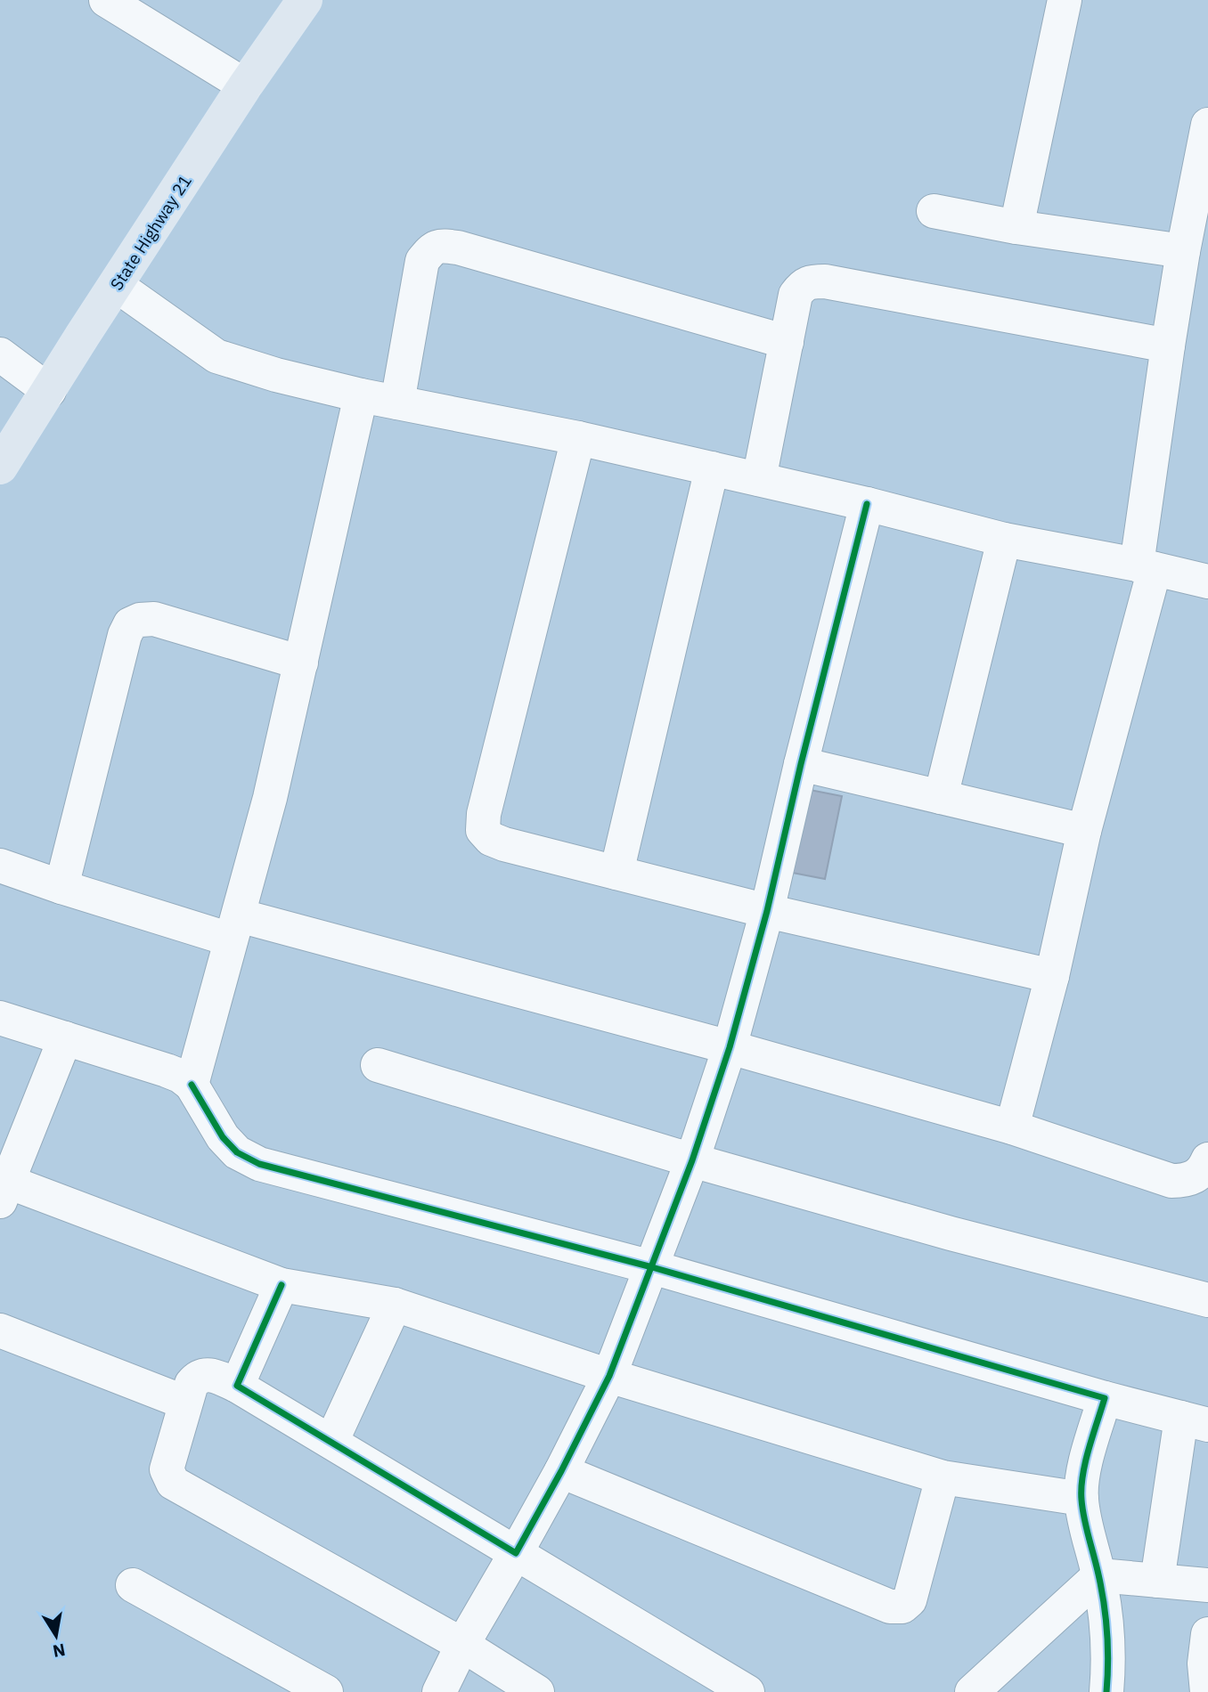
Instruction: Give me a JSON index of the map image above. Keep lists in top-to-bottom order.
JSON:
{
  "streets": {
    "highway": ["State Highway 21"]
  },
  "north": "bottom"
}
